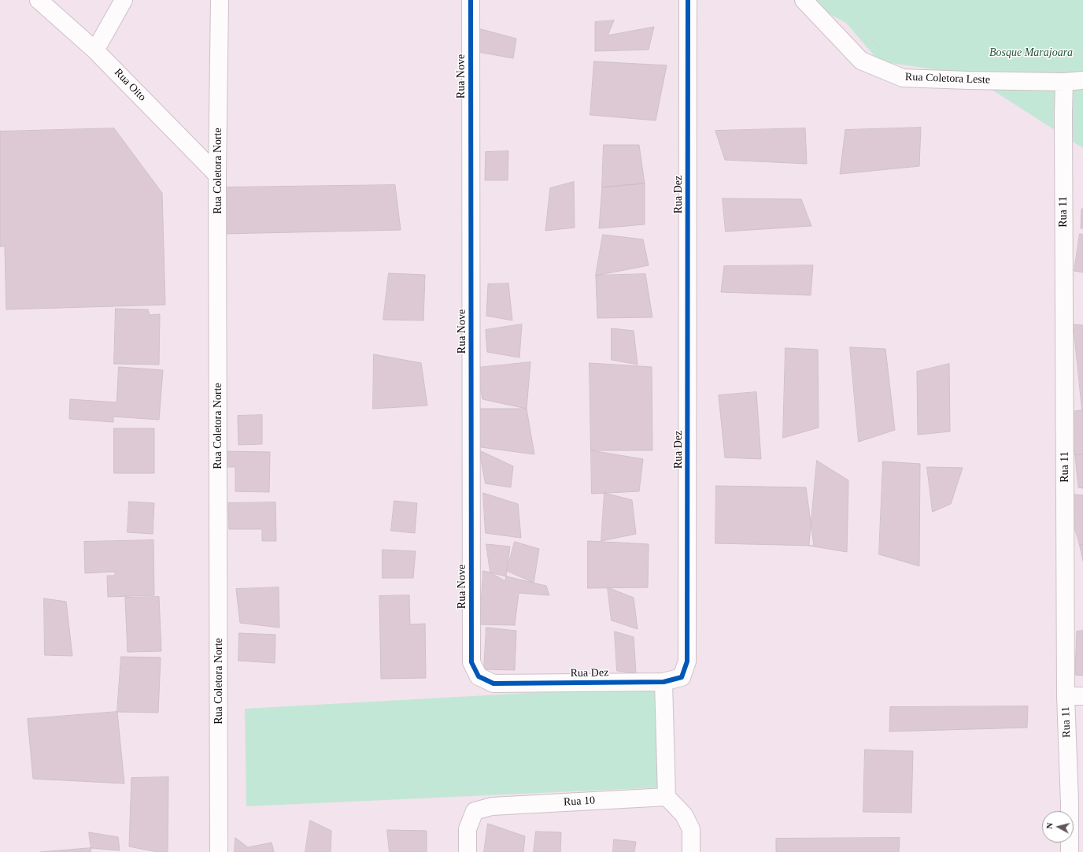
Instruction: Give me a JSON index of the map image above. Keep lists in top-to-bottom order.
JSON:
{
  "streets": {
    "street": [
      "Rua Nove",
      "Rua Coletora Leste",
      "Rua Oito",
      "Rua Coletora Norte",
      "Rua Dez",
      "Rua 11",
      "Rua 10"
    ]
  },
  "crossings": [
    ["Rua Nove", "Rua Dez"],
    ["Rua Coletora Leste", "Rua 11"],
    ["Rua Oito", "Rua Coletora Norte"]
  ],
  "parks": ["Bosque Marajoara"],
  "north": "left"
}
